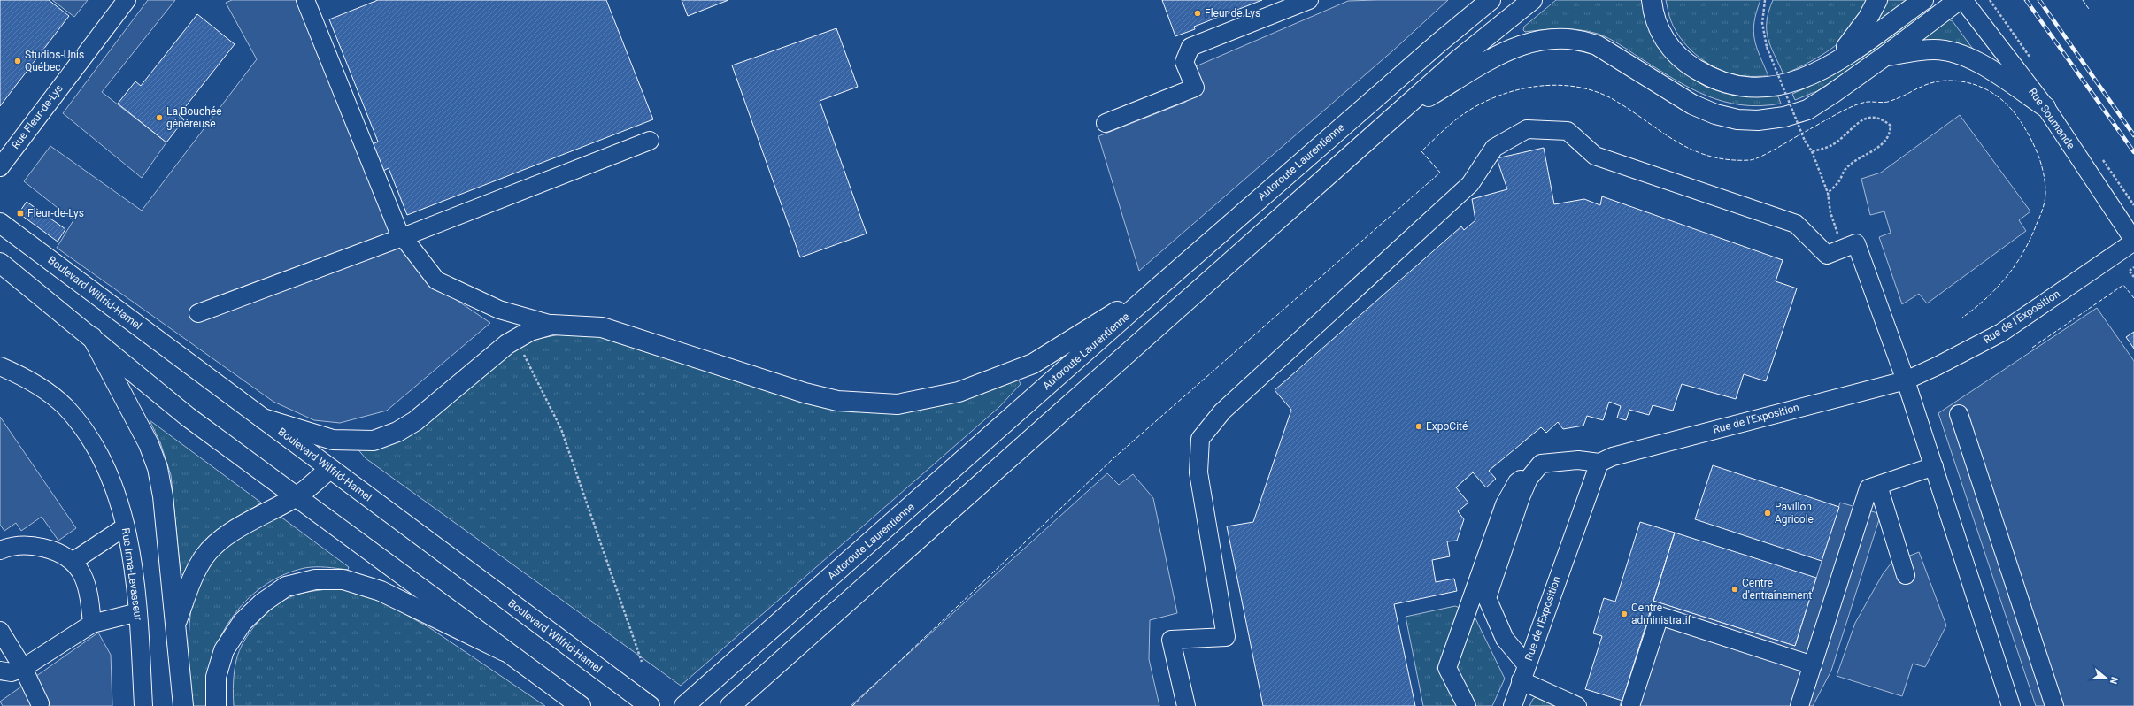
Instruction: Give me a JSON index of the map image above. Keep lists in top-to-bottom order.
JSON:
{
  "streets": {
    "main road": ["Autoroute Laurentienne", "Boulevard Wilfrid-Hamel"],
    "street": [
      "Rue Fleur-de-Lys",
      "Rue Soumande",
      "Rue de l'Exposition",
      "Rue Irma-Levasseur"
    ]
  },
  "crossings": [
    ["Rue Soumande", "Rue de l'Exposition"]
  ],
  "places": {
    "other": [
      "Fleur de Lys",
      "Studios-Unis Québec",
      "La Bouchée généreuse",
      "ExpoCité",
      "Pavillon Agricole",
      "Centre d'entraînement",
      "Centre administratif"
    ],
    "transit": ["Fleur-de-Lys"]
  },
  "north": "right"
}
